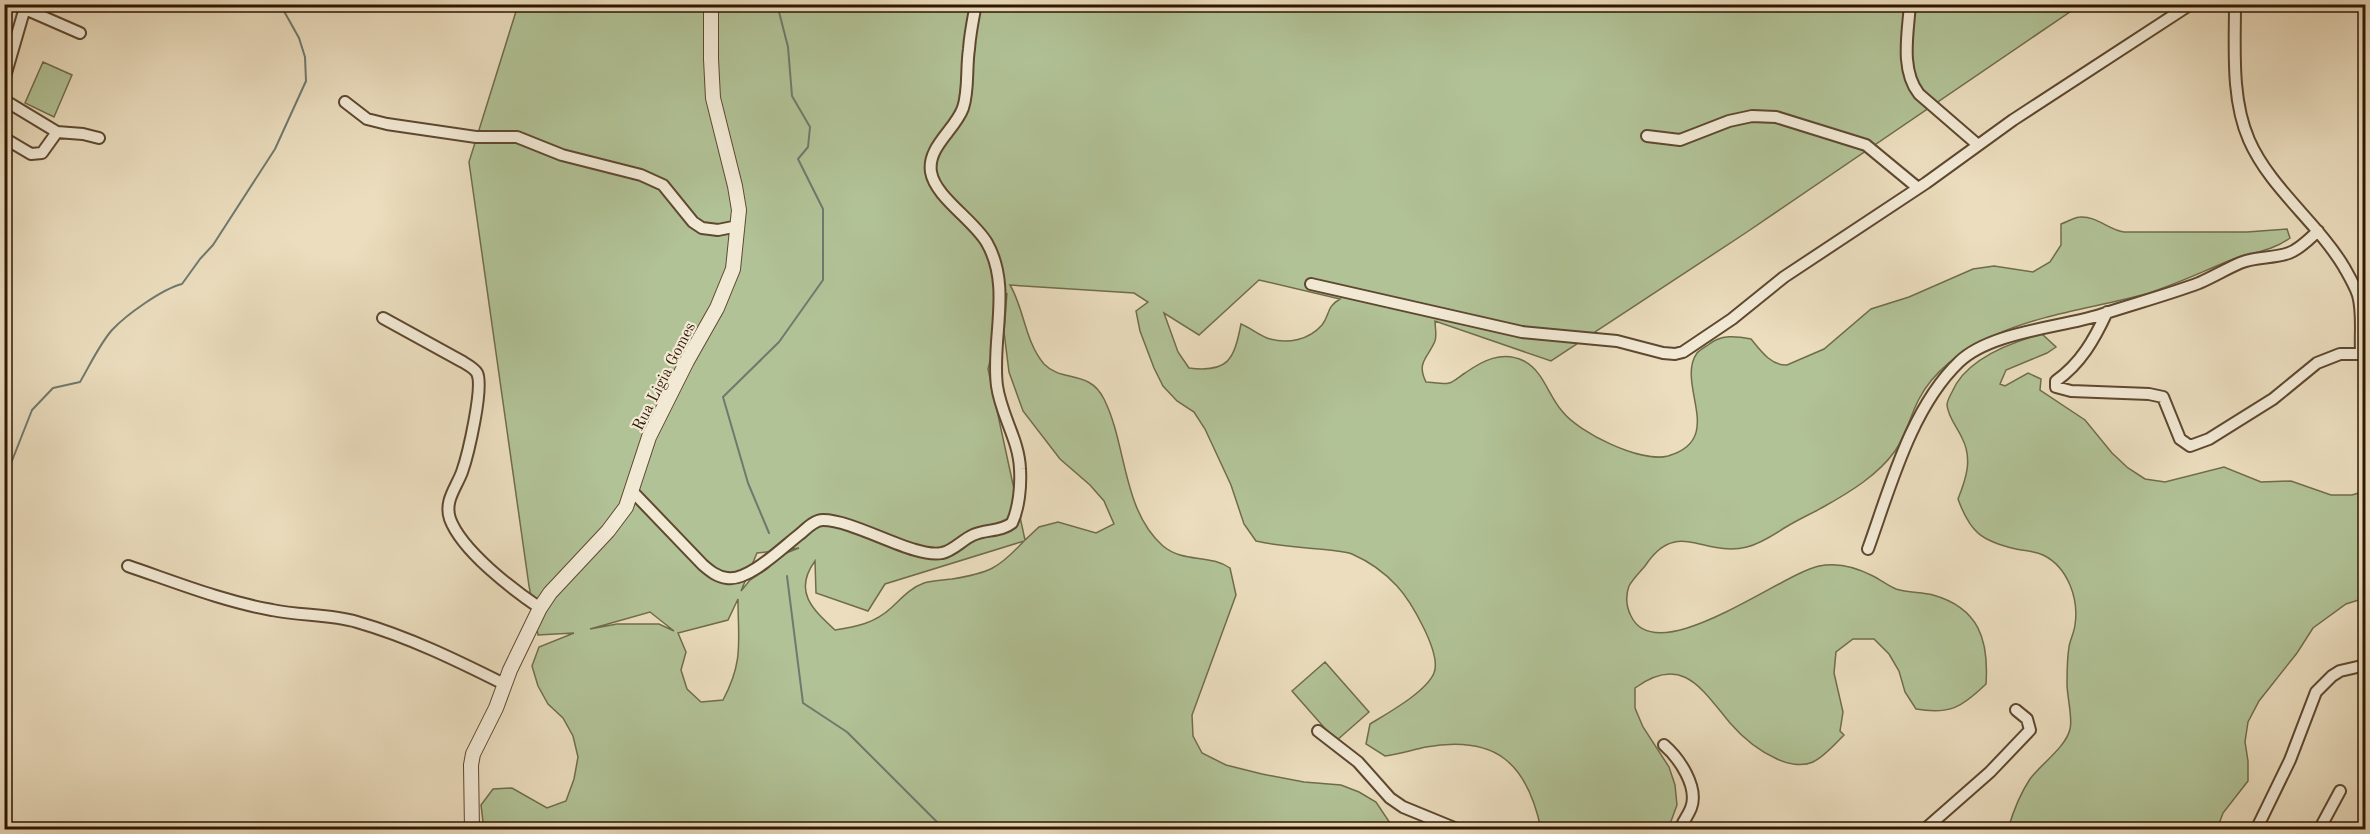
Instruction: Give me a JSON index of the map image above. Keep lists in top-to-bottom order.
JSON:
{
  "streets": {
    "street": ["Rua Ligia Gomes"]
  }
}
